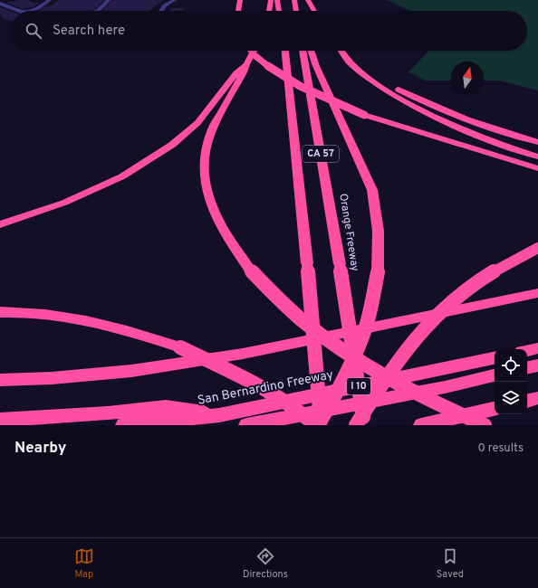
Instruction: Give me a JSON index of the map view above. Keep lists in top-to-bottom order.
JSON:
{
  "streets": {
    "highway": [
      "CA 57",
      "Orange Freeway",
      "I 10",
      "San Bernardino Freeway"
    ]
  },
  "north": "top",
  "page": {
    "search": "Search here",
    "heading": ["Nearby", "0 results"],
    "nav": ["Map", "Directions", "Saved"]
  }
}
